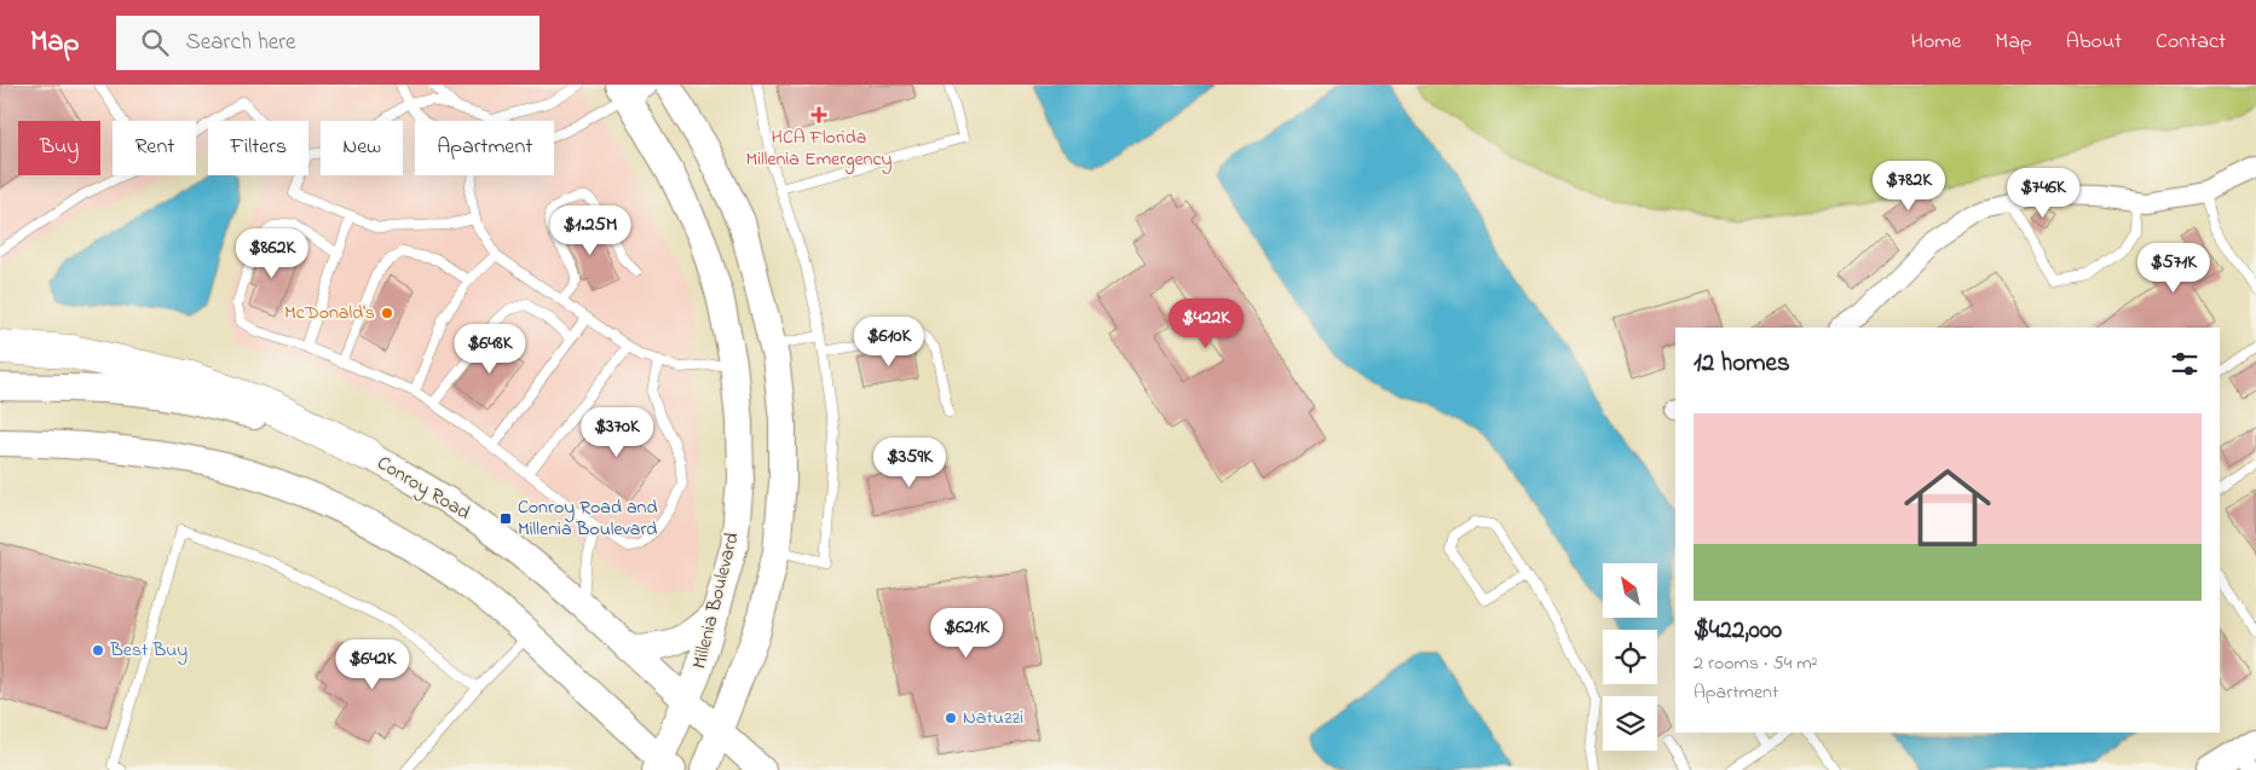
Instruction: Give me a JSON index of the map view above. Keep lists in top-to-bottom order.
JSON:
{
  "streets": {
    "main road": ["Conroy Road", "Millenia Boulevard"]
  },
  "crossings": [
    ["Conroy Road", "Millenia Boulevard"]
  ],
  "places": {
    "health": ["HCA Florida Millenia Emergency"],
    "other": ["McDonald's", "Best Buy", "Natuzzi"],
    "transit": ["Conroy Road and Millenia Boulevard"]
  },
  "north": "top left",
  "page": {
    "header": "Map",
    "search": "Search here",
    "nav": [
      "Home",
      "Map",
      "About",
      "Contact"
    ],
    "chip": [
      "Buy",
      "Rent",
      "Filters",
      "New",
      "Apartment"
    ],
    "price": [
      "$782K",
      "$746K",
      "$1.25M",
      "$862K",
      "$571K",
      "$422K",
      "$610K",
      "$648K",
      "$370K",
      "$359K",
      "$621K",
      "$642K"
    ],
    "heading": "12 homes",
    "list": [
      {
        "name": "$422,000",
        "note": "2 rooms · 54 m² · Apartment"
      }
    ]
  }
}
